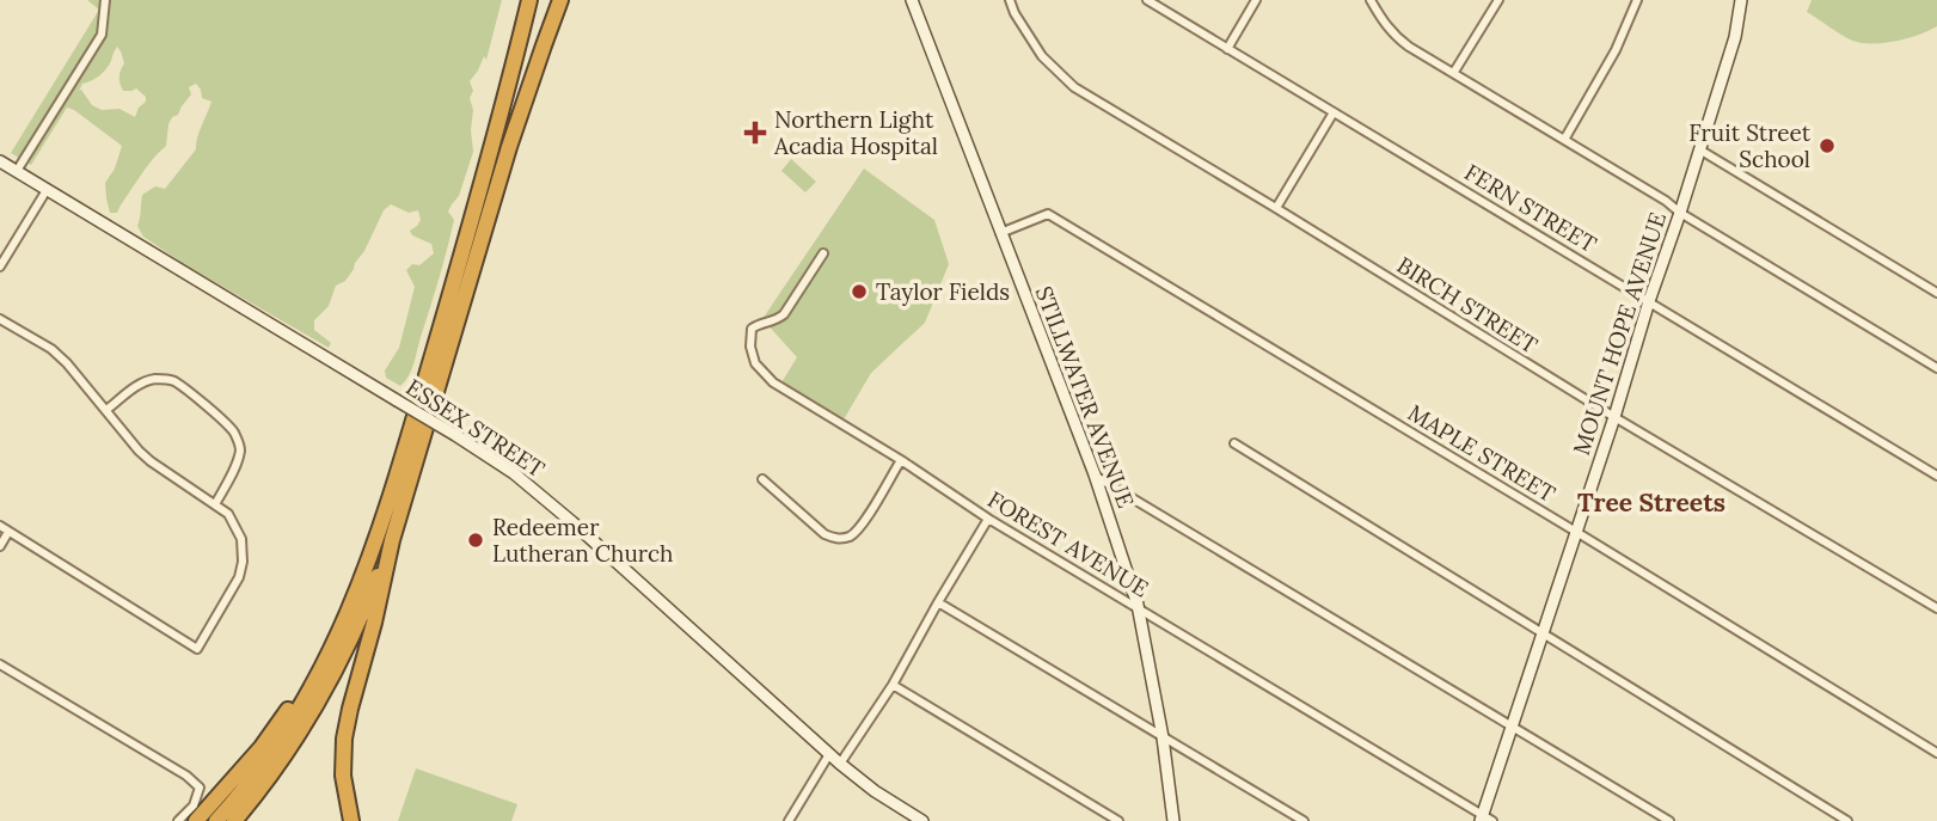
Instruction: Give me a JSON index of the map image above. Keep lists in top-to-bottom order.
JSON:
{
  "streets": {
    "street": [
      "FERN STREET",
      "BIRCH STREET",
      "MOUNT HOPE AVENUE",
      "STILLWATER AVENUE",
      "ESSEX STREET",
      "MAPLE STREET",
      "FOREST AVENUE"
    ]
  },
  "crossings": [
    ["FERN STREET", "MOUNT HOPE AVENUE"],
    ["BIRCH STREET", "MOUNT HOPE AVENUE"],
    ["MOUNT HOPE AVENUE", "MAPLE STREET"],
    ["MOUNT HOPE AVENUE", "FOREST AVENUE"],
    ["STILLWATER AVENUE", "MAPLE STREET"],
    ["STILLWATER AVENUE", "FOREST AVENUE"]
  ],
  "districts": ["Tree Streets"],
  "places": {
    "health": ["Northern Light Acadia Hospital"],
    "other": ["Fruit Street School", "Taylor Fields", "Redeemer Lutheran Church"]
  }
}
